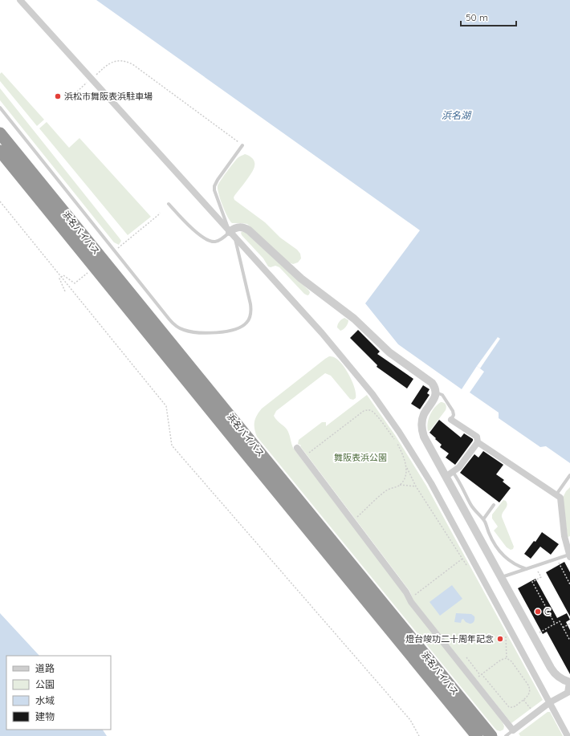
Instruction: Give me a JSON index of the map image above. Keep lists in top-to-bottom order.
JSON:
{
  "streets": {
    "highway": ["浜名バイパス"]
  },
  "water": ["浜名湖"],
  "parks": ["舞阪表浜公園"],
  "places": ["浜松市舞阪表浜駐車場", "C", "燈台竣功二十周年記念"],
  "legend": [
    "道路",
    "公園",
    "水域",
    "建物"
  ],
  "scale_bar": "50 m"
}
